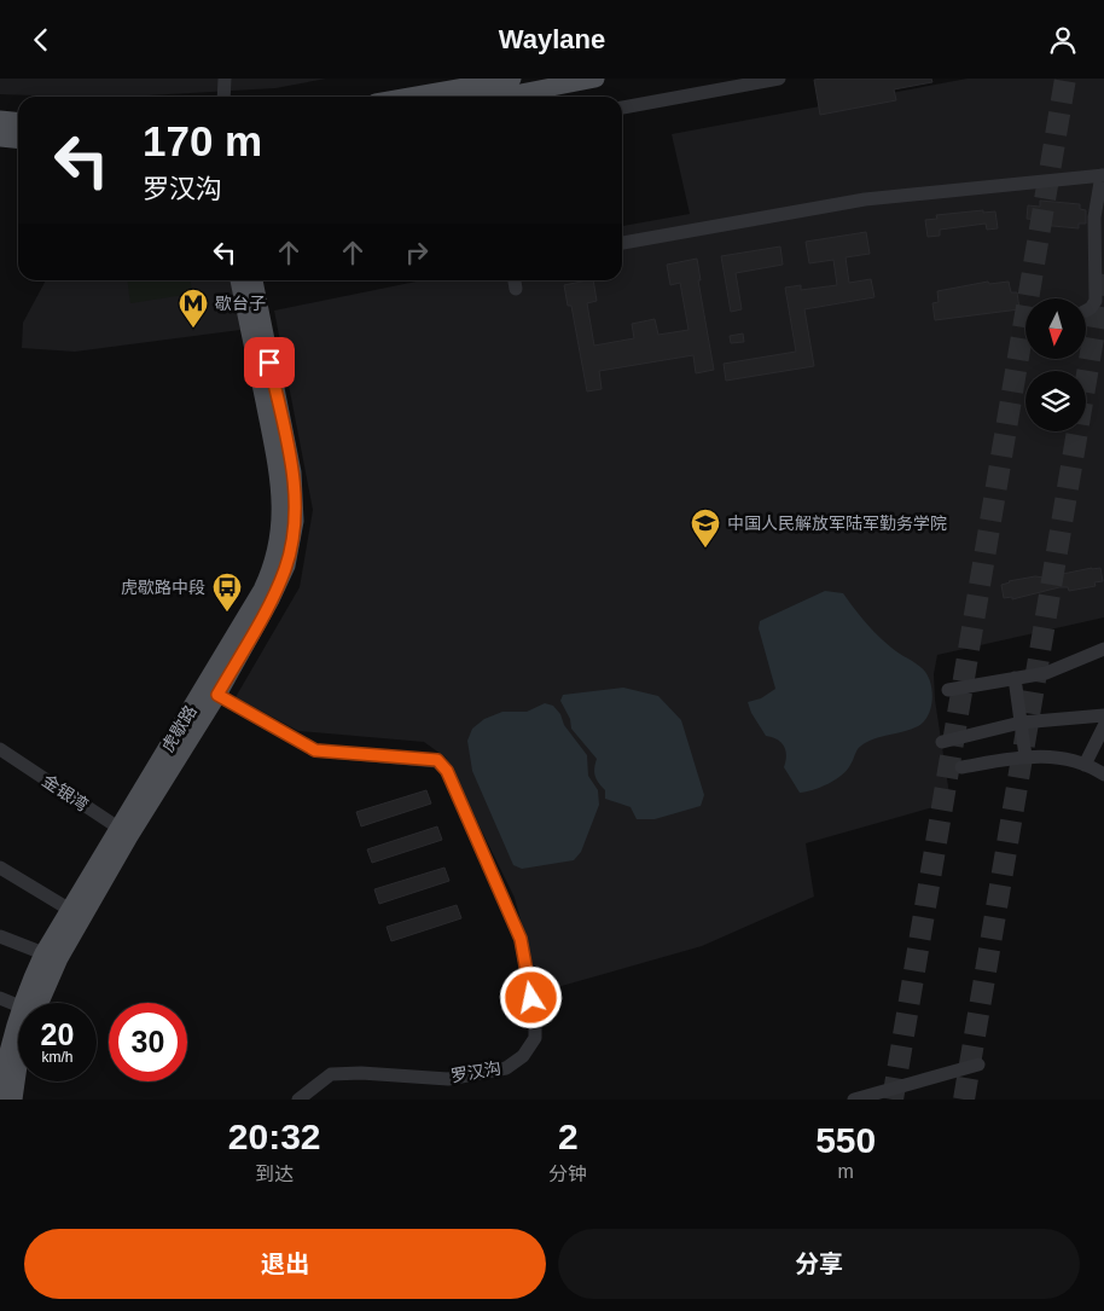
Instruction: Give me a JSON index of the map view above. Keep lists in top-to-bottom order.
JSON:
{
  "streets": {
    "main road": ["虎歇路"],
    "street": ["金银湾", "罗汉沟"]
  },
  "crossings": [
    ["虎歇路", "金银湾"],
    ["虎歇路", "罗汉沟"]
  ],
  "places": {
    "metro station": ["歇台子"],
    "school or university": ["中国人民解放军陆军勤务学院"],
    "bus stop": ["虎歇路中段"]
  },
  "north": "bottom",
  "page": {
    "header": "Waylane",
    "turn": ["170 m", "罗汉沟"],
    "speed": "20 km/h",
    "limit": "30",
    "eta": [
      "20:32",
      "到达",
      "2",
      "分钟",
      "550",
      "m"
    ],
    "buttons": ["退出", "分享"]
  }
}
